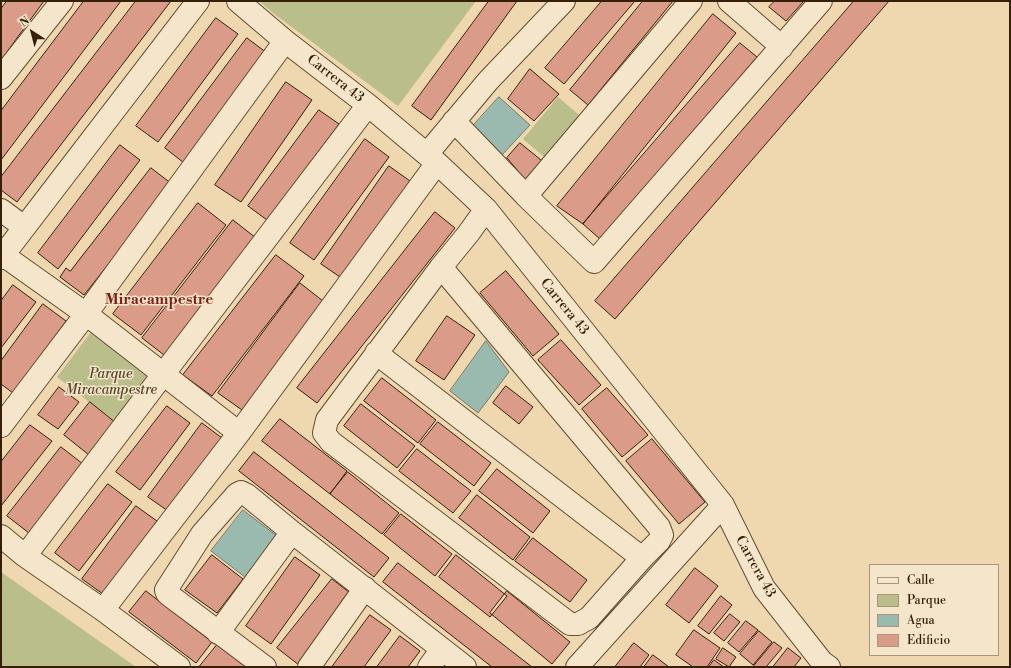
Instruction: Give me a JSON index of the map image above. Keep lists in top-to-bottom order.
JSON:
{
  "streets": {
    "street": ["Carrera 43"]
  },
  "districts": ["Miracampestre"],
  "parks": ["Parque Miracampestre"],
  "legend": [
    "Calle",
    "Parque",
    "Agua",
    "Edificio"
  ],
  "north": "top left"
}
